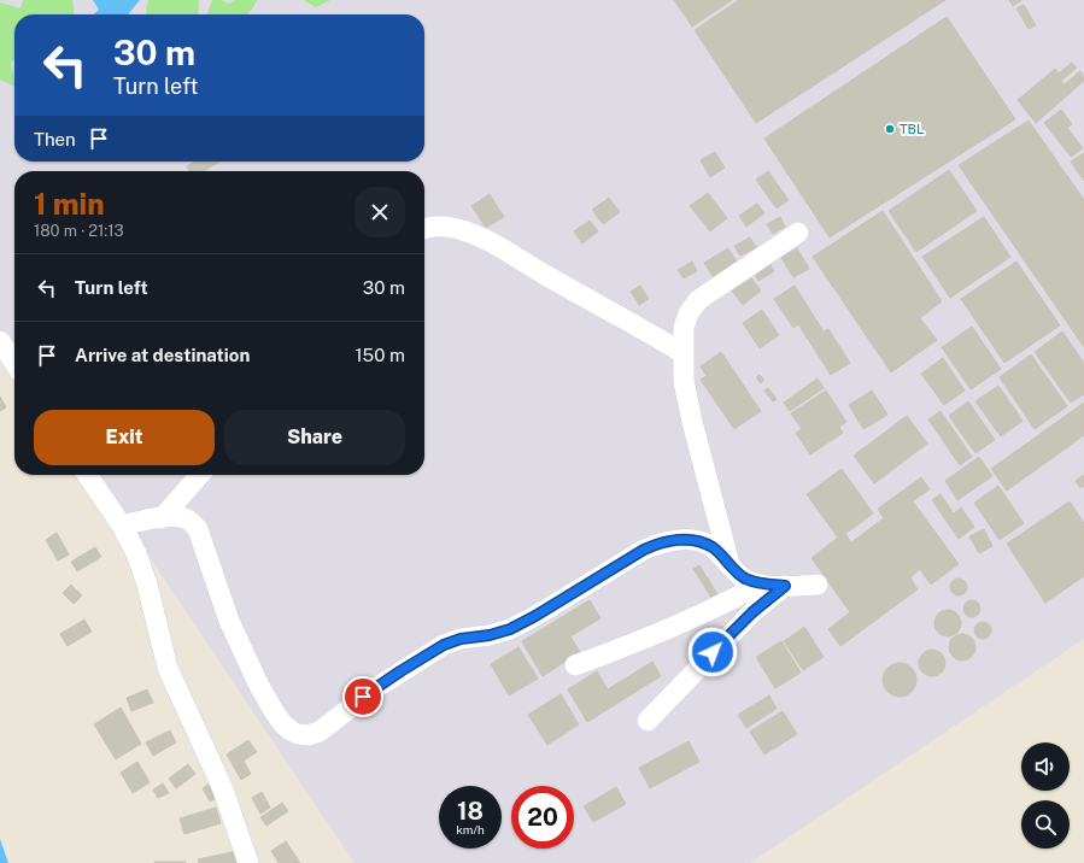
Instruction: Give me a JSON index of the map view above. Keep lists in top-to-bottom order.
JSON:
{
  "places": ["TBL"],
  "page": {
    "turn": ["30 m", "Turn left"],
    "then": "Then",
    "heading": ["1 min", "180 m · 21:13"],
    "list": [
      {
        "name": "Turn left",
        "value": "30 m"
      },
      {
        "name": "Arrive at destination",
        "value": "150 m"
      }
    ],
    "buttons": ["Exit", "Share"],
    "speed": "18 km/h",
    "limit": "20"
  }
}
